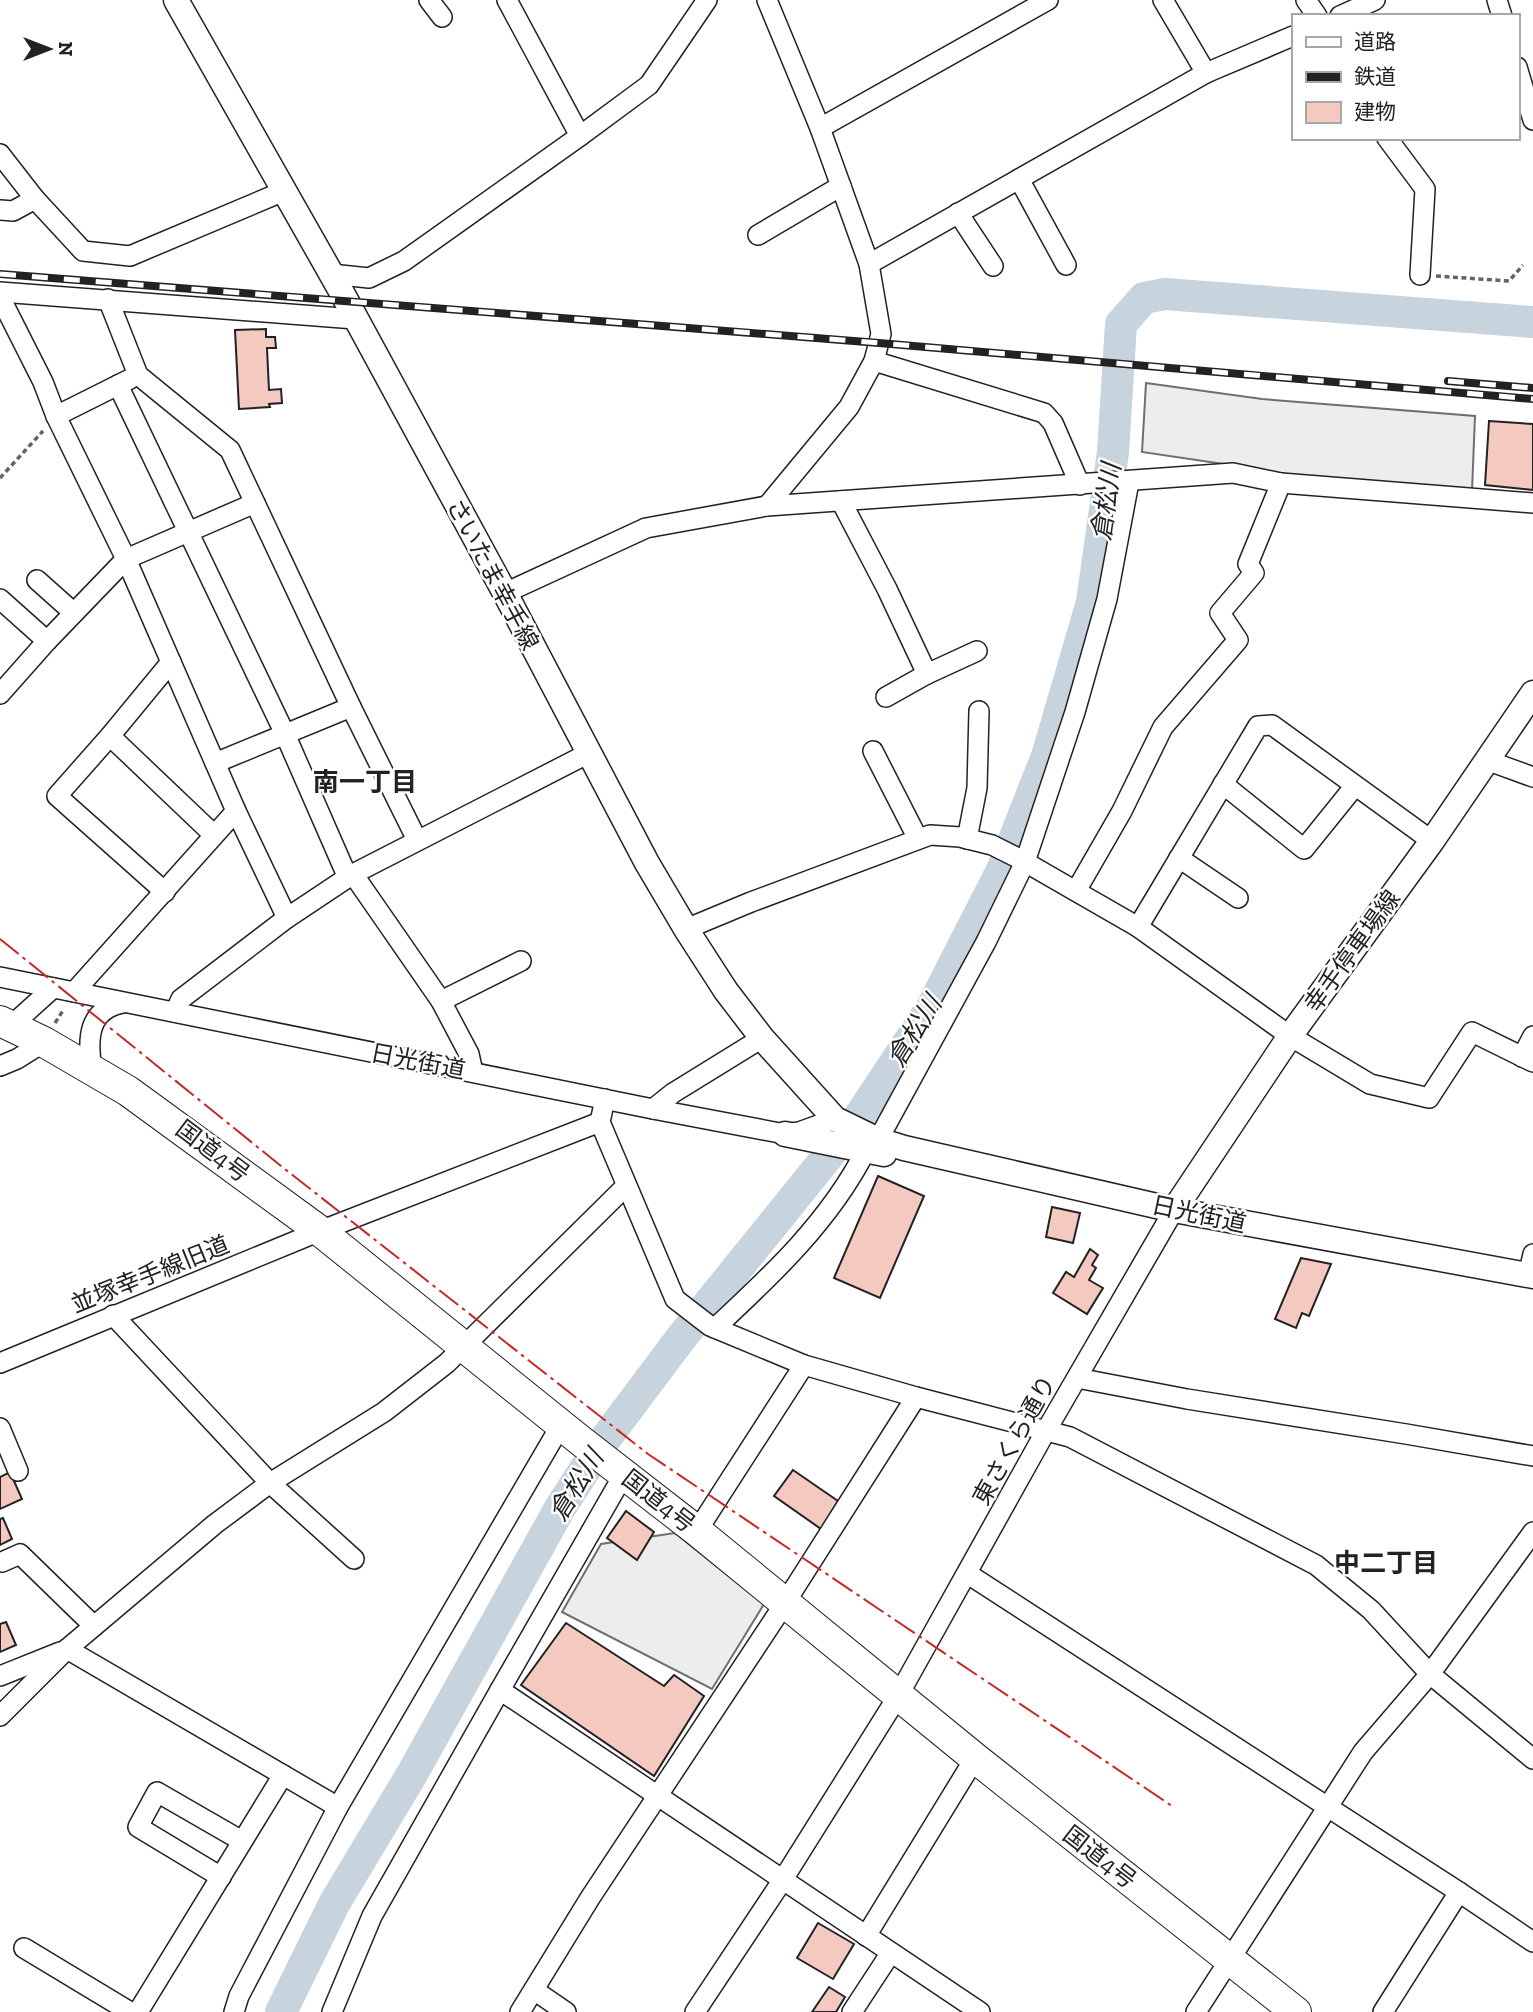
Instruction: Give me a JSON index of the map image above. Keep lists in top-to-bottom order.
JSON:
{
  "streets": {
    "highway": ["国道4号"],
    "main road": ["さいたま幸手線", "幸手停車場線", "日光街道"],
    "street": ["並塚幸手線旧道", "東さくら通り"]
  },
  "crossings": [
    ["さいたま幸手線", "日光街道"],
    ["幸手停車場線", "日光街道"],
    ["幸手停車場線", "東さくら通り"],
    ["日光街道", "東さくら通り"],
    ["国道4号", "並塚幸手線旧道"],
    ["国道4号", "東さくら通り"]
  ],
  "districts": ["南一丁目", "中二丁目"],
  "water": ["倉松川"],
  "legend": ["道路", "鉄道", "建物"],
  "north": "right"
}
